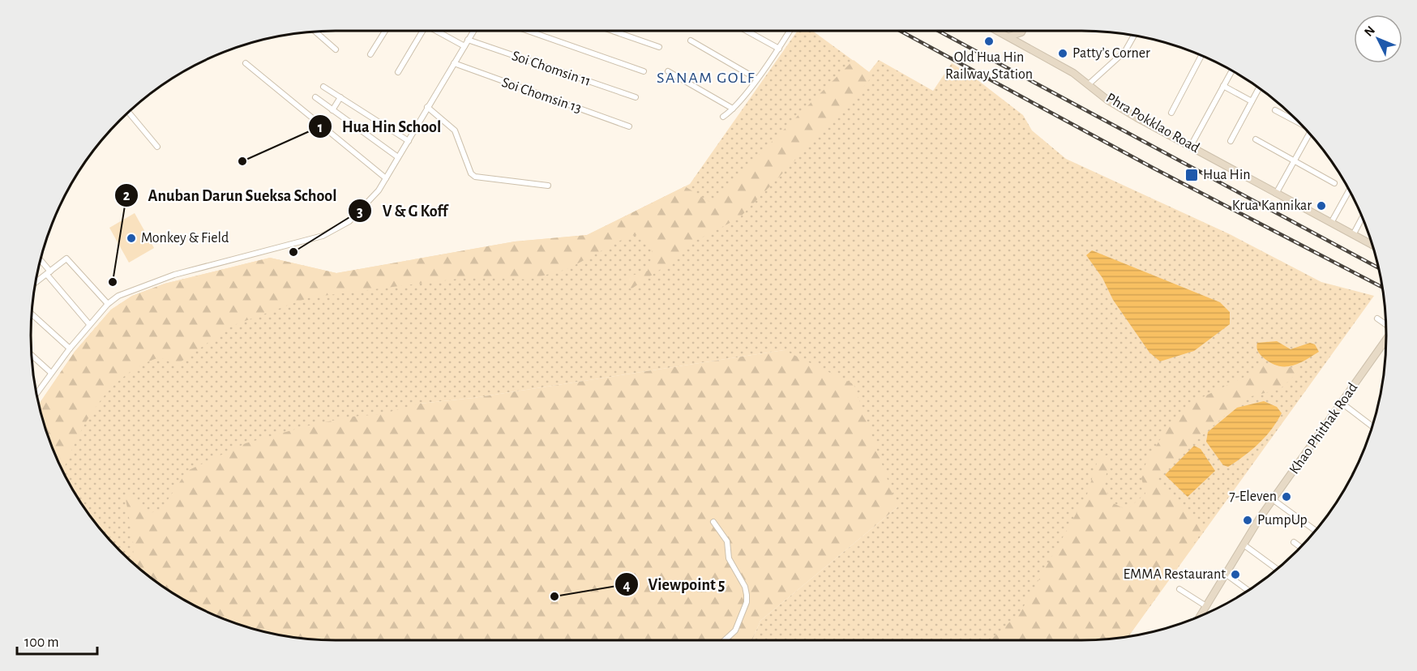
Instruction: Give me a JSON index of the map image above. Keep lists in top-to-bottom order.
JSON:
{
  "streets": {
    "street": [
      "Soi Chomsin 11",
      "Soi Chomsin 13",
      "Phra Pokklao Road",
      "Khao Phithak Road"
    ]
  },
  "districts": ["SANAM GOLF"],
  "places": {
    "other": [
      "Old Hua Hin Railway Station",
      "Patty’s Corner",
      "Hua Hin School",
      "Krua Kannikar",
      "Monkey & Field",
      "V & G Koff",
      "Anuban Darun Sueksa School",
      "7-Eleven",
      "PumpUp",
      "EMMA Restaurant",
      "Viewpoint 5"
    ],
    "transit": ["Hua Hin"]
  },
  "scale_bar": "100 m",
  "north": "top left"
}
